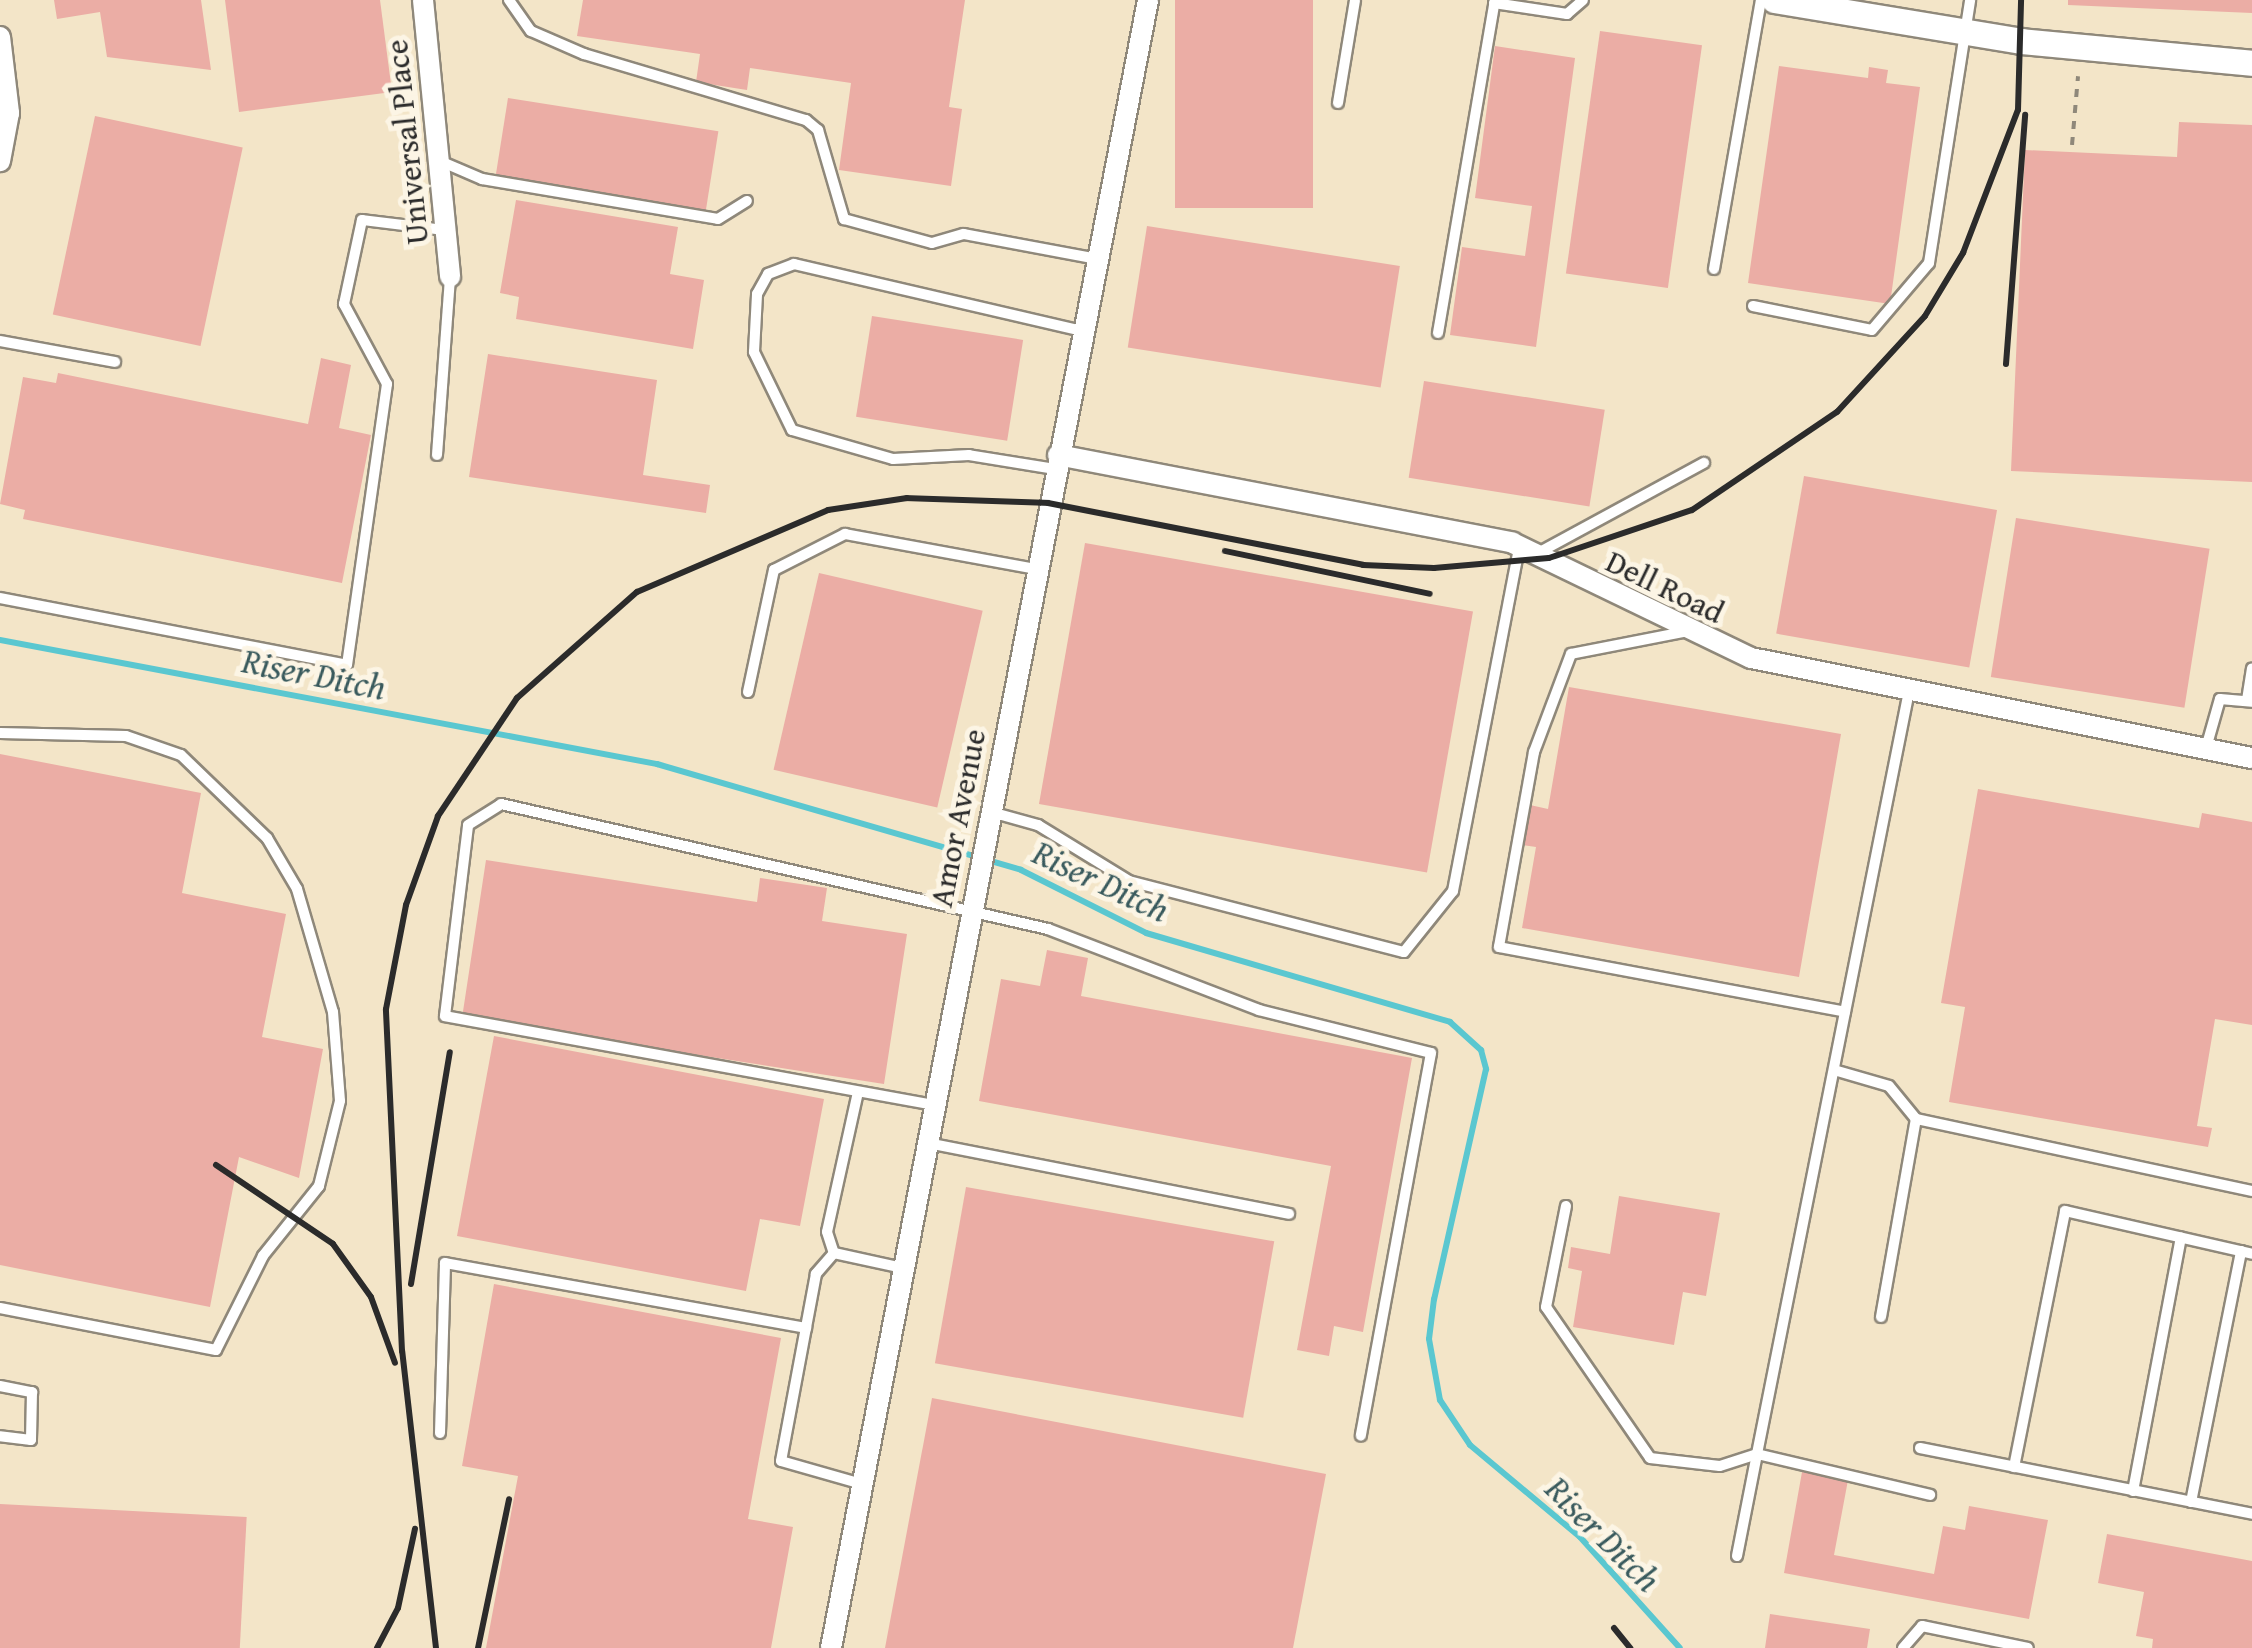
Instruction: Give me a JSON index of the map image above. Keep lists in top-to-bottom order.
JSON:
{
  "streets": {
    "street": ["Universal Place", "Dell Road", "Amor Avenue"]
  },
  "crossings": [
    ["Dell Road", "Amor Avenue"]
  ],
  "water": ["Riser Ditch"]
}
